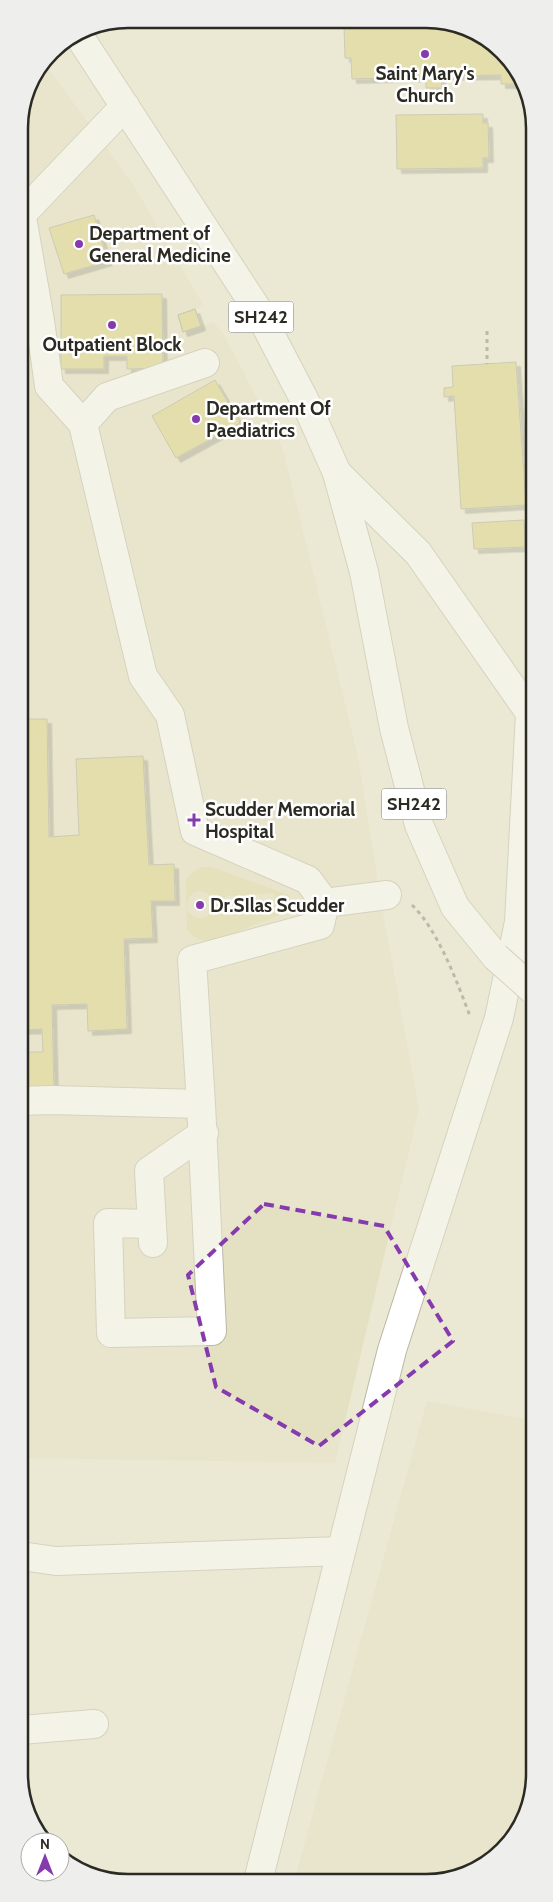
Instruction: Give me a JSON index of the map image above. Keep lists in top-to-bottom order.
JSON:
{
  "streets": {
    "street": ["SH242"]
  },
  "places": {
    "other": [
      "Saint Mary's Church",
      "Department of General Medicine",
      "Outpatient Block",
      "Department Of Paediatrics",
      "Dr.SIlas Scudder"
    ],
    "health": ["Scudder Memorial Hospital"]
  },
  "north": "top"
}
